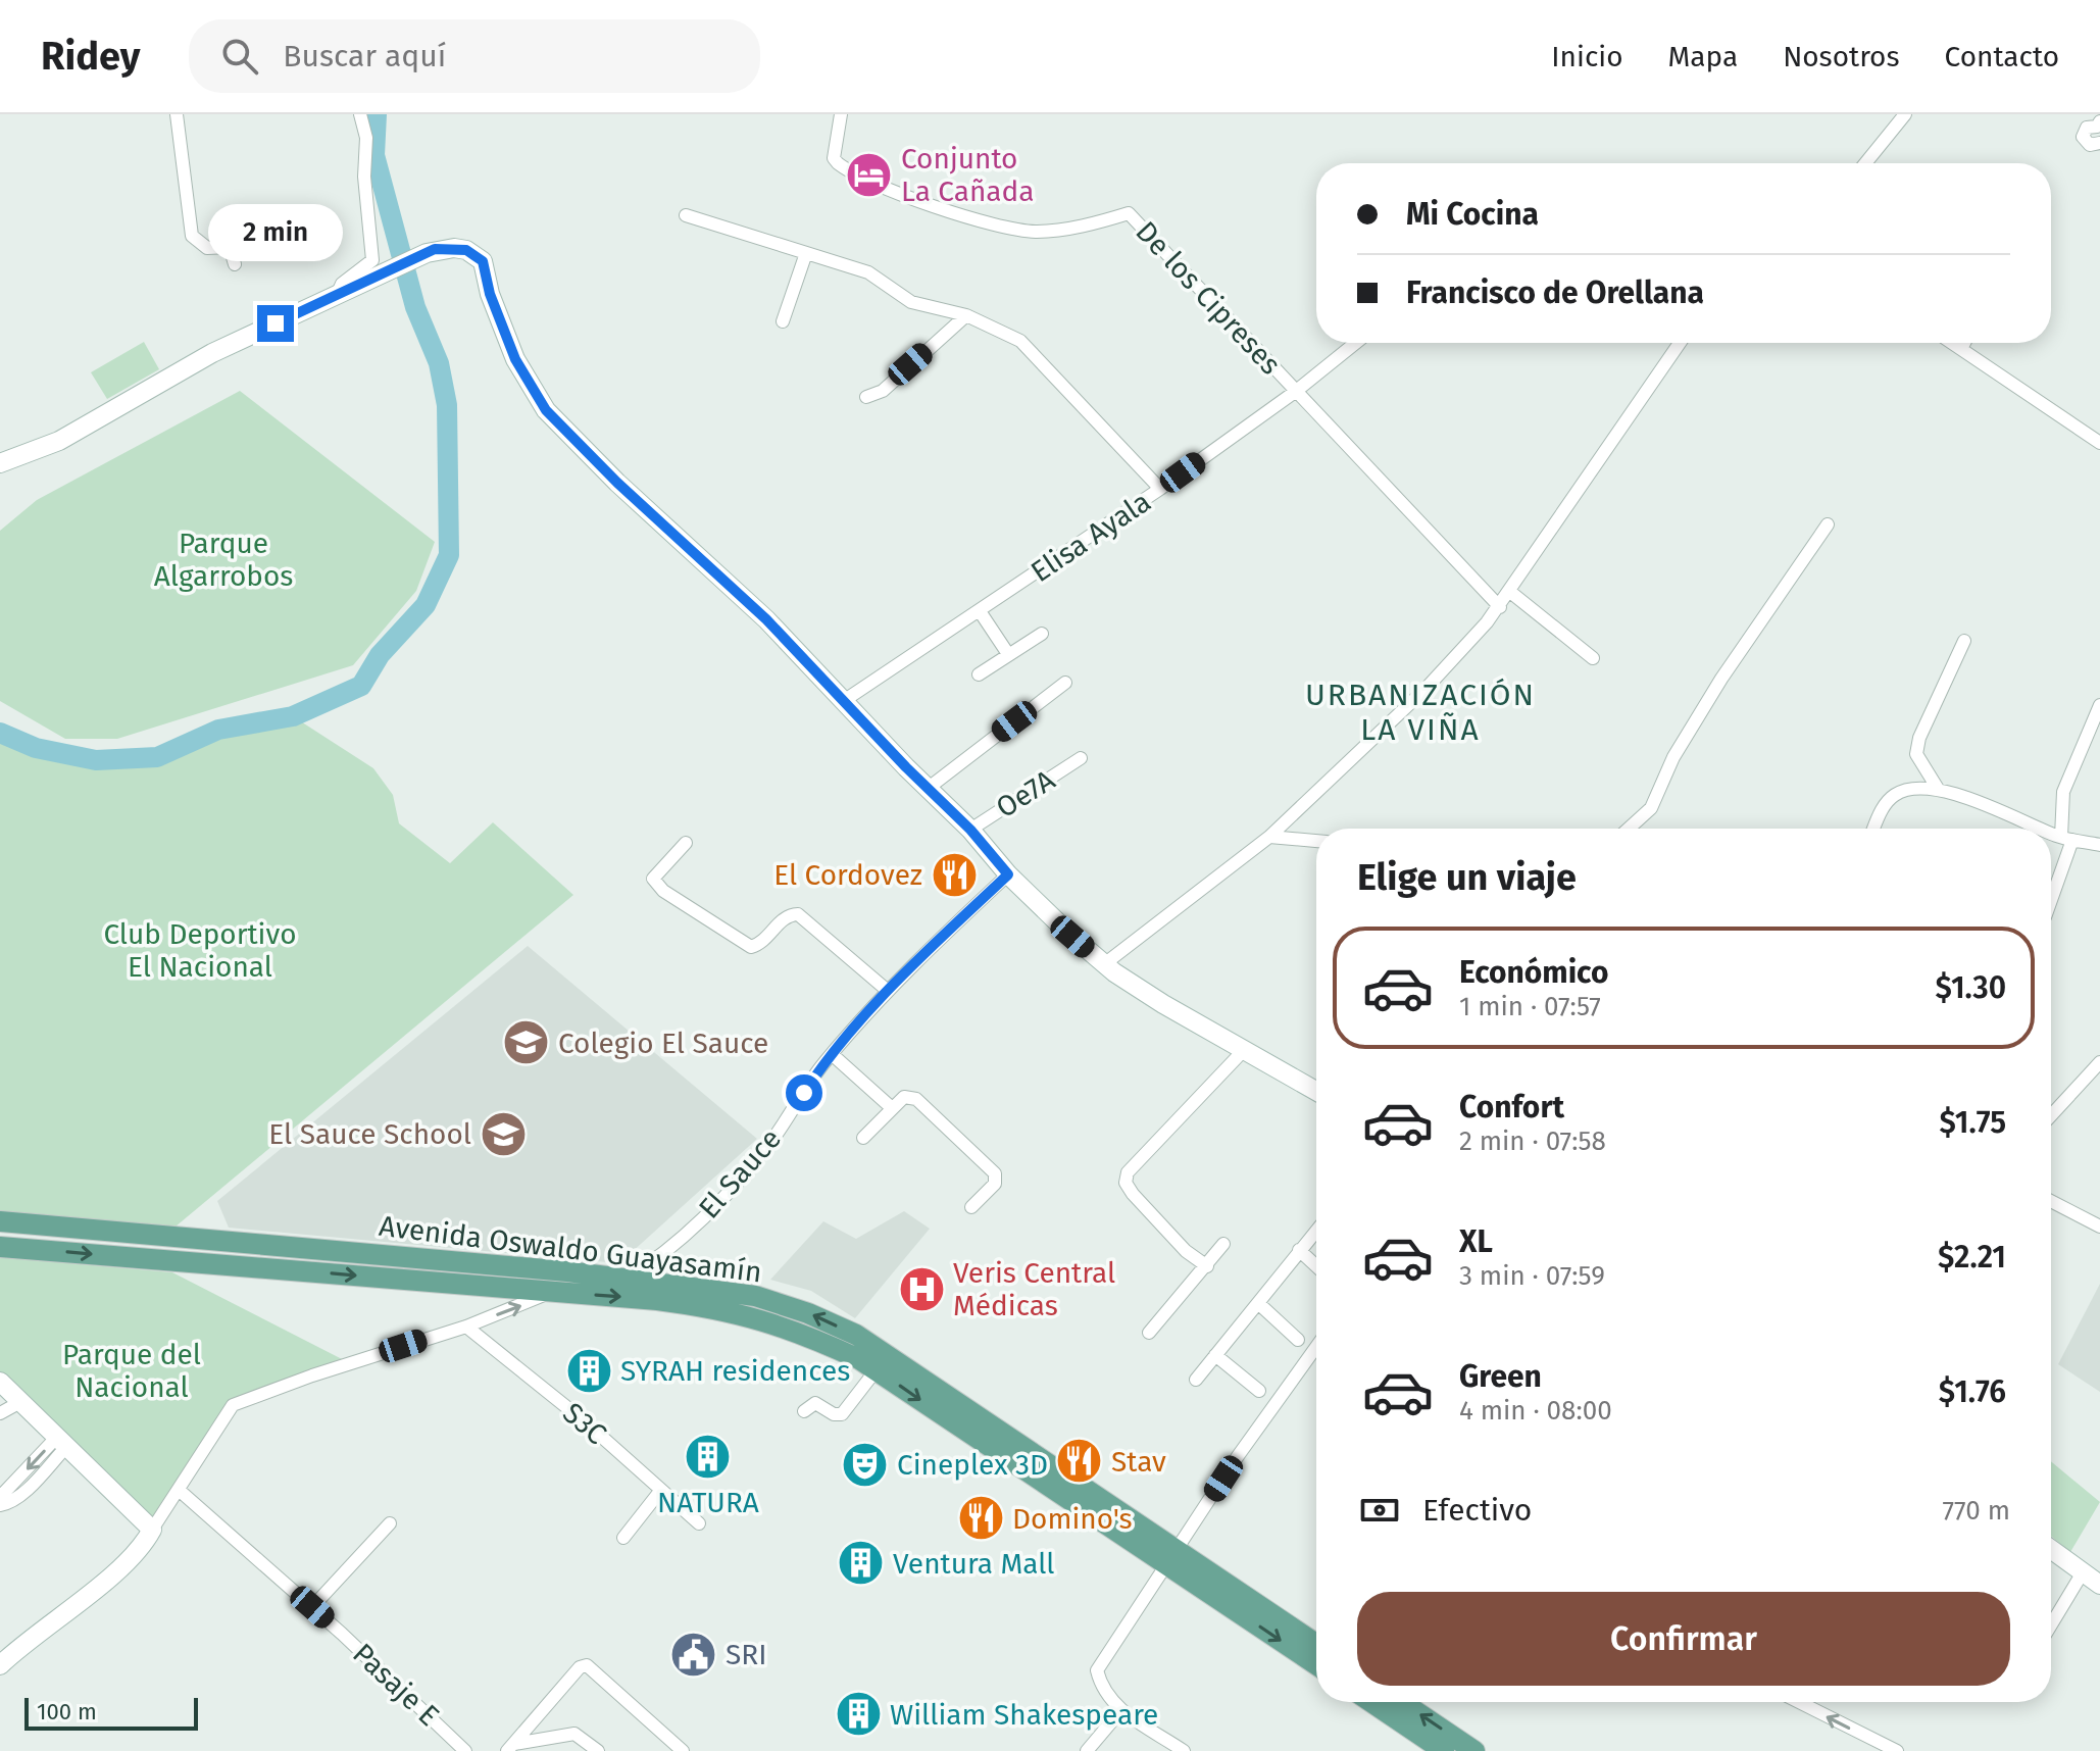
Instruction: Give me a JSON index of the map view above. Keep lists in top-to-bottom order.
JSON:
{
  "streets": {
    "main road": ["Avenida Oswaldo Guayasamín"],
    "street": [
      "De los Cipreses",
      "Elisa Ayala",
      "Oe7A",
      "El Sauce",
      "S3C",
      "Pasaje E"
    ]
  },
  "crossings": [
    ["De los Cipreses", "Elisa Ayala"],
    ["El Sauce", "Avenida Oswaldo Guayasamín"]
  ],
  "districts": ["URBANIZACIÓN LA VIÑA"],
  "parks": ["Parque Algarrobos", "Club Deportivo El Nacional", "Parque del Nacional"],
  "places": {
    "hotel": ["Conjunto La Cañada"],
    "restaurant": ["El Cordovez", "Stav", "Domino's"],
    "school or university": ["Colegio El Sauce", "El Sauce School"],
    "hospital": ["Veris Central Médicas"],
    "building": [
      "SYRAH residences",
      "NATURA",
      "Ventura Mall",
      "William Shakespeare"
    ],
    "theatre": ["Cineplex 3D"],
    "public building": ["SRI"]
  },
  "scale_bar": "100 m",
  "page": {
    "header": "Ridey",
    "search": "Buscar aquí",
    "nav": [
      "Inicio",
      "Mapa",
      "Nosotros",
      "Contacto"
    ],
    "banner": ["Mi Cocina", "Francisco de Orellana"],
    "bubble": "2 min",
    "heading": "Elige un viaje",
    "list": [
      {
        "name": "Económico",
        "note": "1 min · 07:57",
        "value": "$1.30"
      },
      {
        "name": "Confort",
        "note": "2 min · 07:58",
        "value": "$1.75"
      },
      {
        "name": "XL",
        "note": "3 min · 07:59",
        "value": "$2.21"
      },
      {
        "name": "Green",
        "note": "4 min · 08:00",
        "value": "$1.76"
      }
    ],
    "pay": ["Efectivo", "770 m"],
    "buttons": "Confirmar",
    "scale": "100 m"
  }
}
